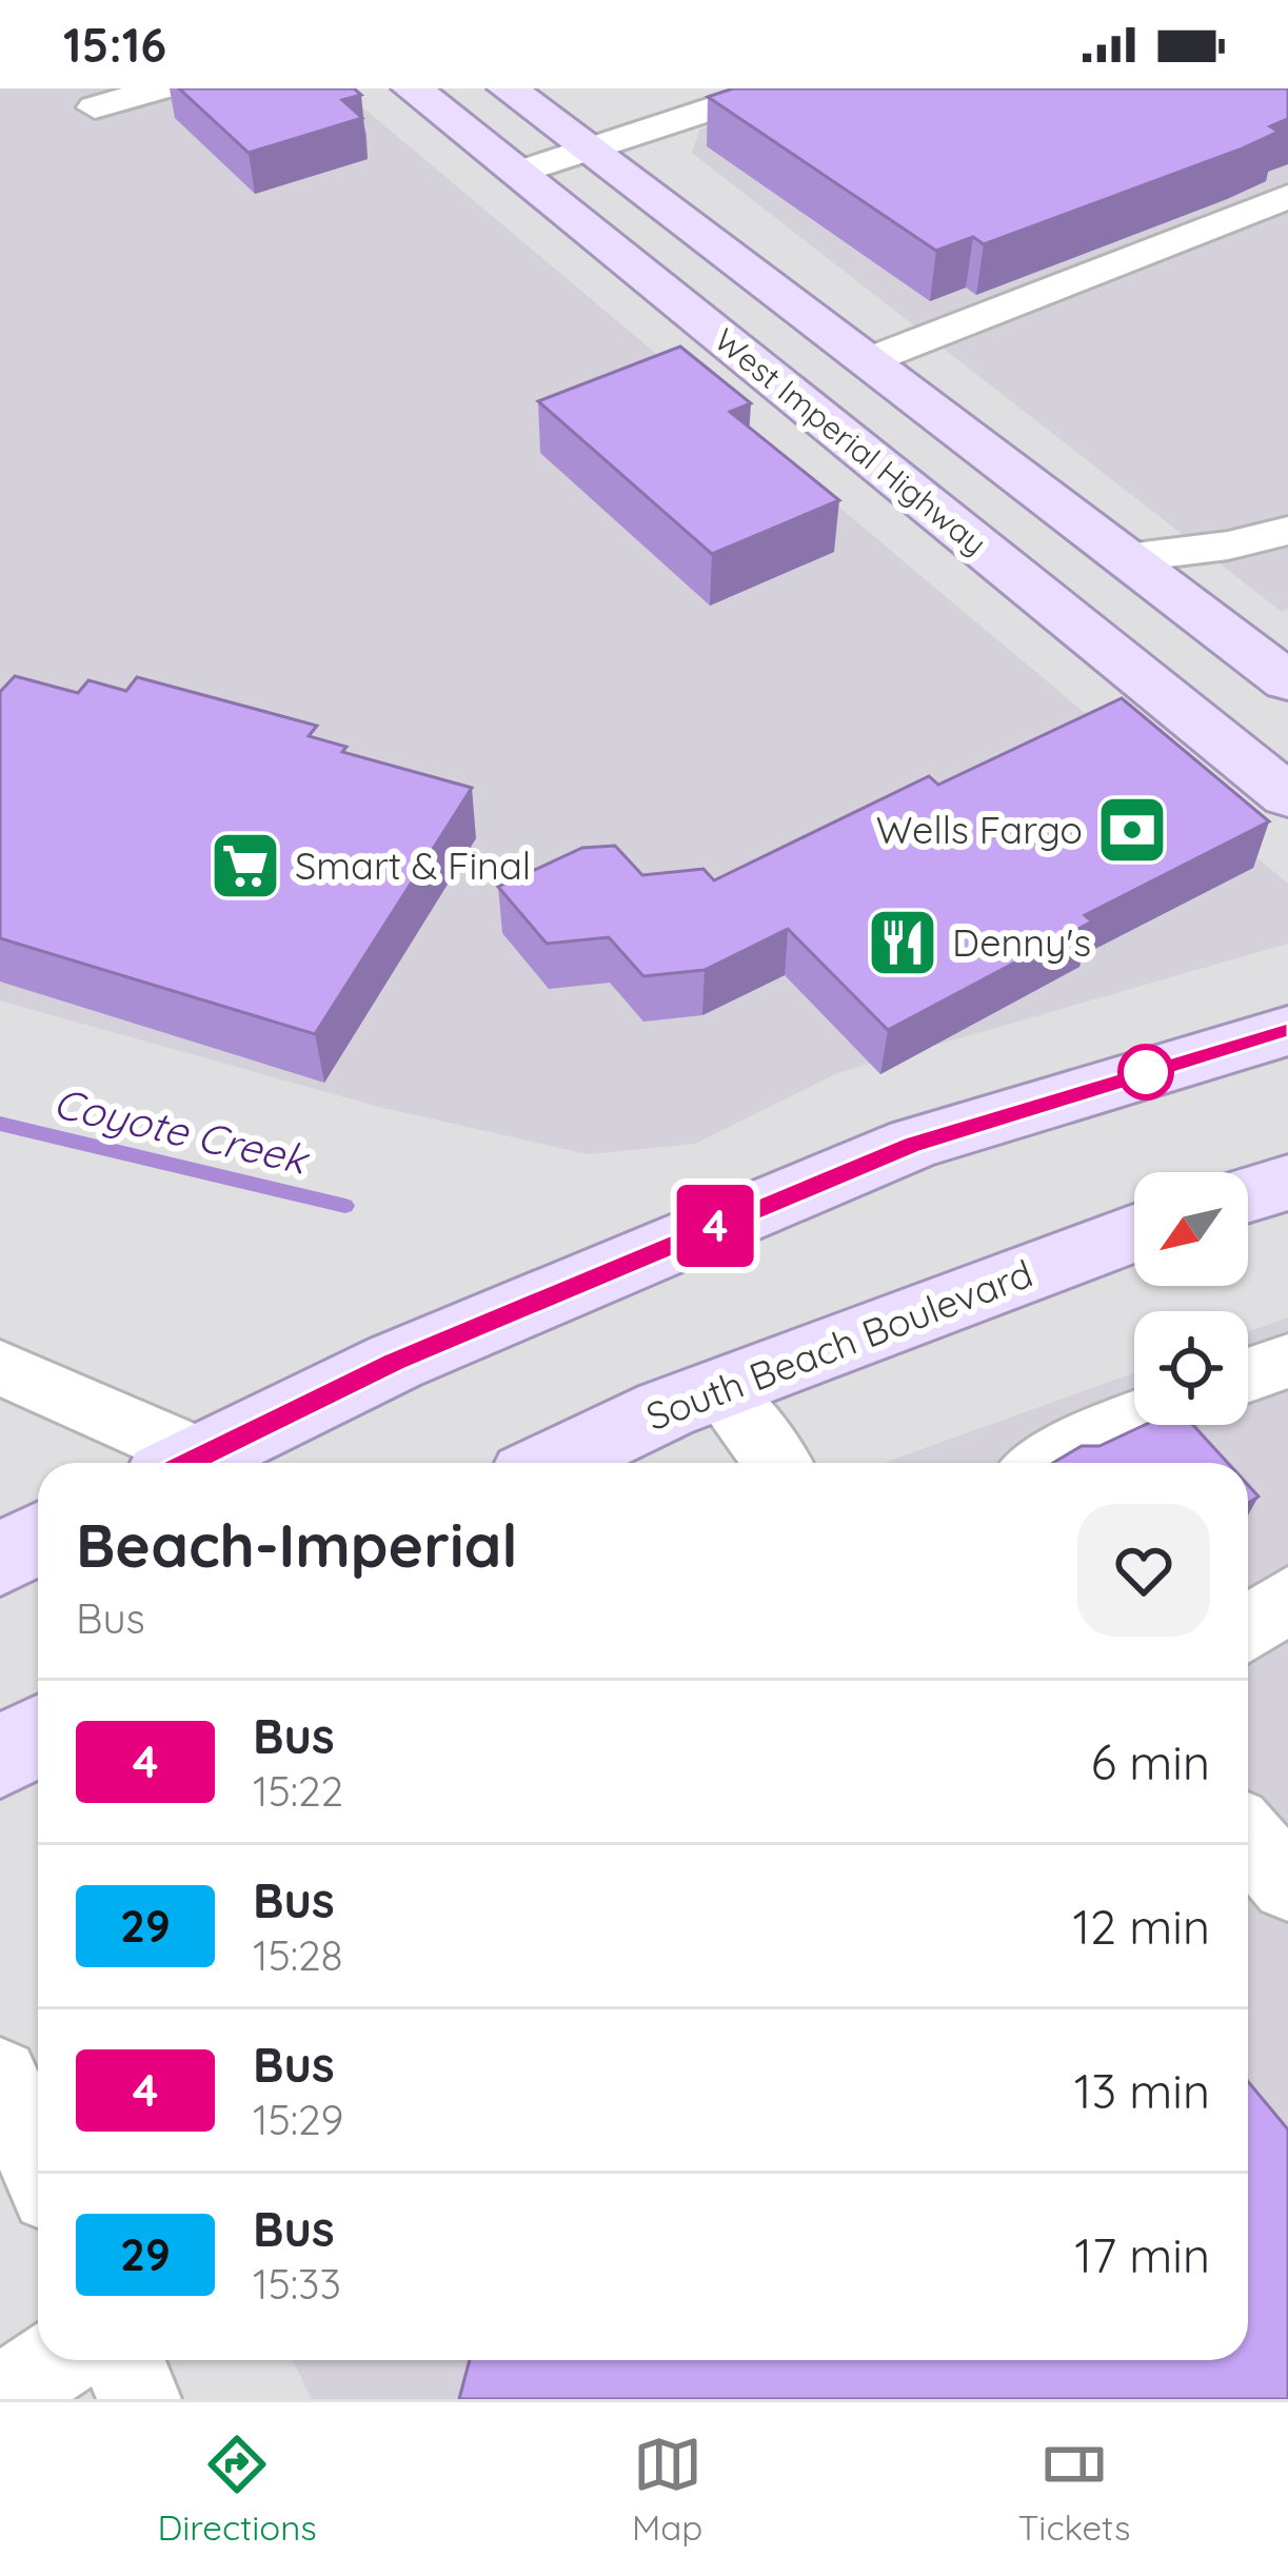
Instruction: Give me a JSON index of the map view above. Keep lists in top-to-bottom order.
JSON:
{
  "streets": {
    "main road": ["West Imperial Highway", "South Beach Boulevard"]
  },
  "water": ["Coyote Creek"],
  "places": {
    "bank": ["Wells Fargo"],
    "supermarket": ["Smart & Final"],
    "restaurant": ["Denny's"]
  },
  "lines": ["bus line 4"],
  "north": "bottom left",
  "page": {
    "status": "15:16",
    "on_map": "4",
    "heading": ["Beach-Imperial", "Bus"],
    "list": [
      {
        "mark": "4",
        "name": "Bus",
        "note": "15:22",
        "value": "6 min"
      },
      {
        "mark": "29",
        "name": "Bus",
        "note": "15:28",
        "value": "12 min"
      },
      {
        "mark": "4",
        "name": "Bus",
        "note": "15:29",
        "value": "13 min"
      },
      {
        "mark": "29",
        "name": "Bus",
        "note": "15:33",
        "value": "17 min"
      }
    ],
    "tabs": ["Directions", "Map", "Tickets"]
  }
}
